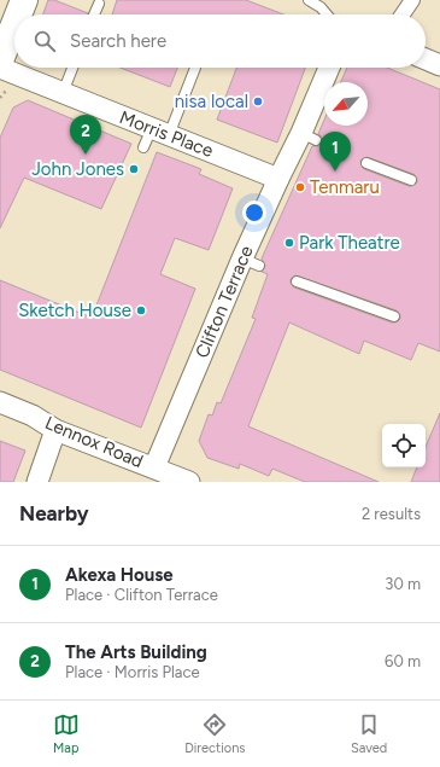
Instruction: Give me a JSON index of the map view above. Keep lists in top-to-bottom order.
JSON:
{
  "streets": {
    "street": ["Morris Place", "Clifton Terrace", "Lennox Road"]
  },
  "crossings": [
    ["Morris Place", "Clifton Terrace"],
    ["Clifton Terrace", "Lennox Road"]
  ],
  "places": [
    "nisa local",
    "John Jones",
    "Tenmaru",
    "Park Theatre",
    "Sketch House"
  ],
  "north": "bottom left",
  "page": {
    "search": "Search here",
    "pins": ["2", "1"],
    "heading": ["Nearby", "2 results"],
    "list": [
      {
        "mark": "1",
        "name": "Akexa House",
        "note": "Place · Clifton Terrace",
        "value": "30 m"
      },
      {
        "mark": "2",
        "name": "The Arts Building",
        "note": "Place · Morris Place",
        "value": "60 m"
      }
    ],
    "nav": ["Map", "Directions", "Saved"]
  }
}
